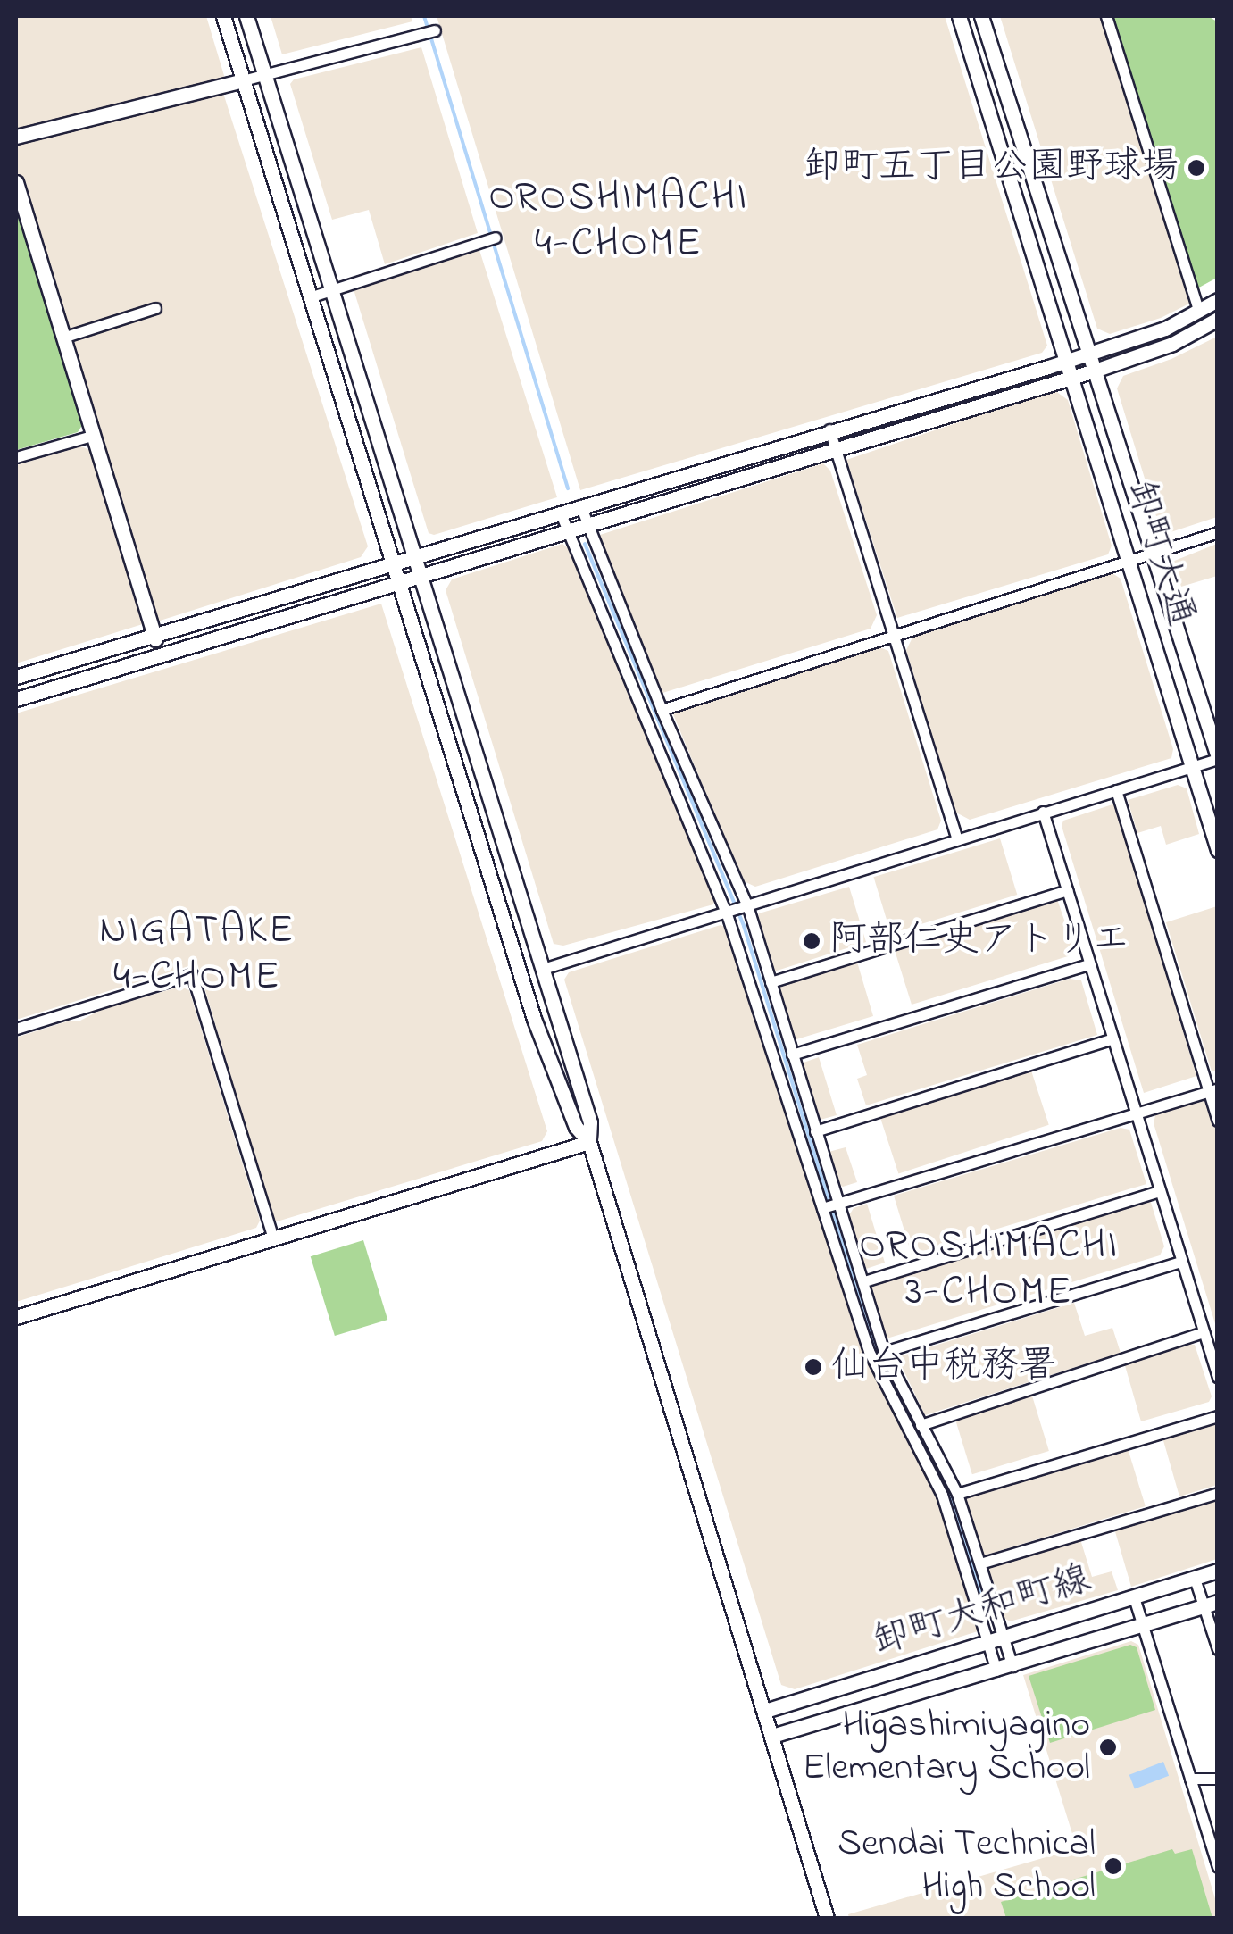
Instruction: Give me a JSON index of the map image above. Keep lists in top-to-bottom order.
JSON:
{
  "streets": {
    "street": ["卸町大通", "卸町大和町線"]
  },
  "districts": ["OROSHIMACHI 4-CHOME", "NIGATAKE 4-CHOME", "OROSHIMACHI 3-CHOME"],
  "places": [
    "卸町五丁目公園野球場",
    "阿部仁史アトリエ",
    "仙台中税務署",
    "Higashimiyagino Elementary School",
    "Sendai Technical High School"
  ]
}
